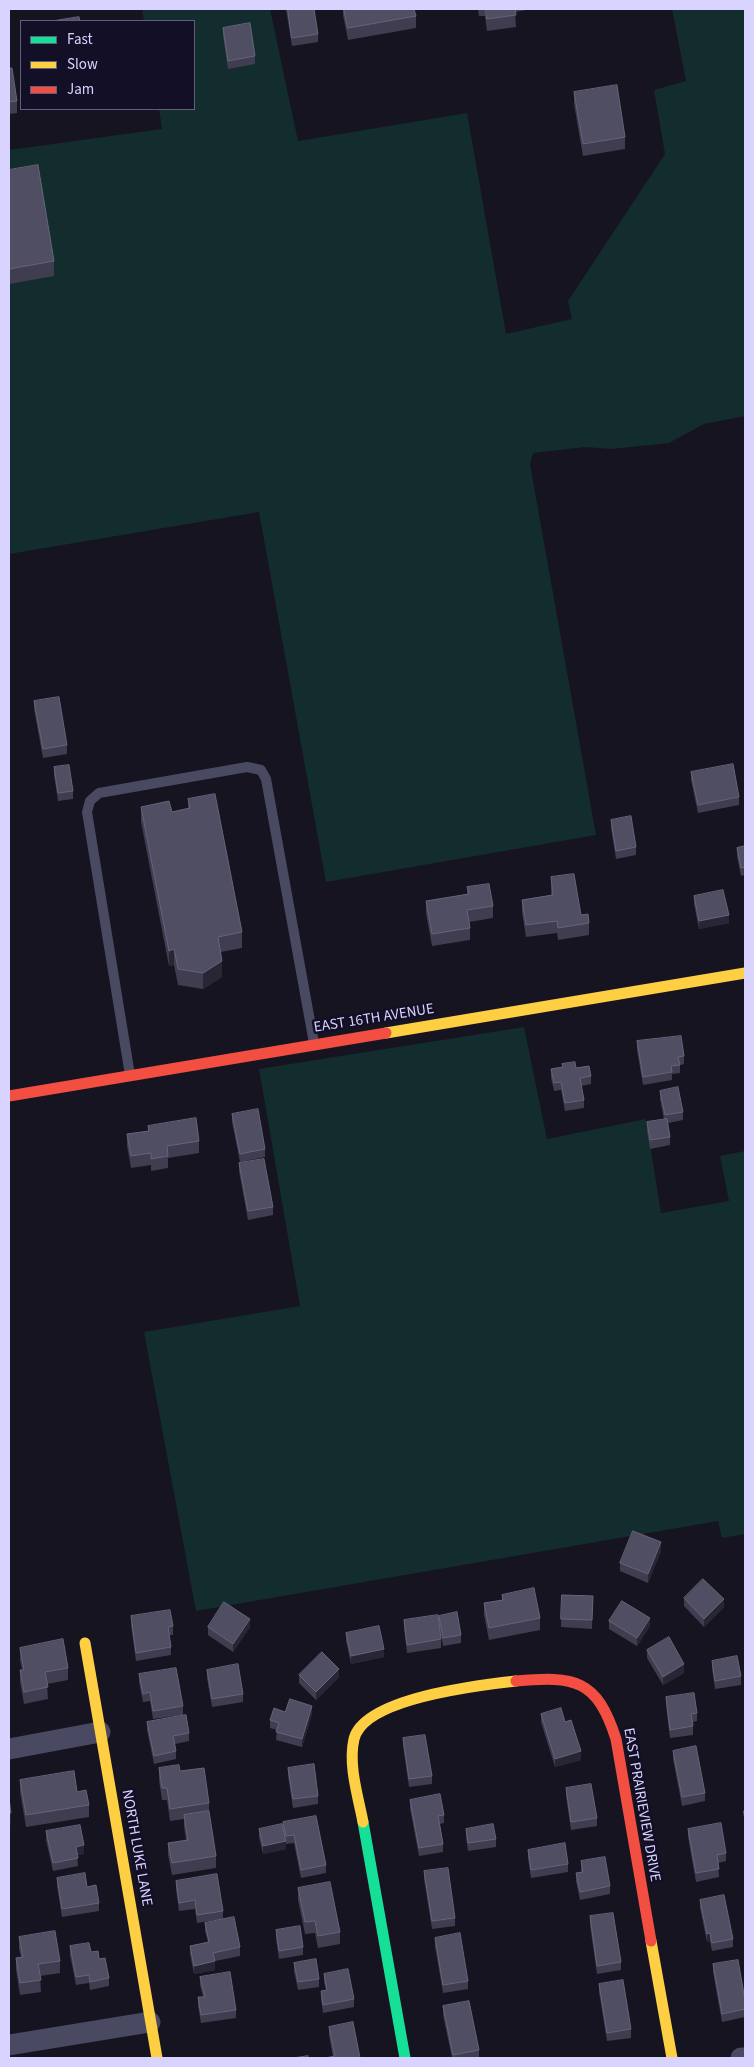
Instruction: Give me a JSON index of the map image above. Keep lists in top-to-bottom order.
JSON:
{
  "streets": {
    "street": ["EAST 16TH AVENUE", "EAST PRAIRIEVIEW DRIVE", "NORTH LUKE LANE"]
  },
  "legend": ["Fast", "Slow", "Jam"]
}
